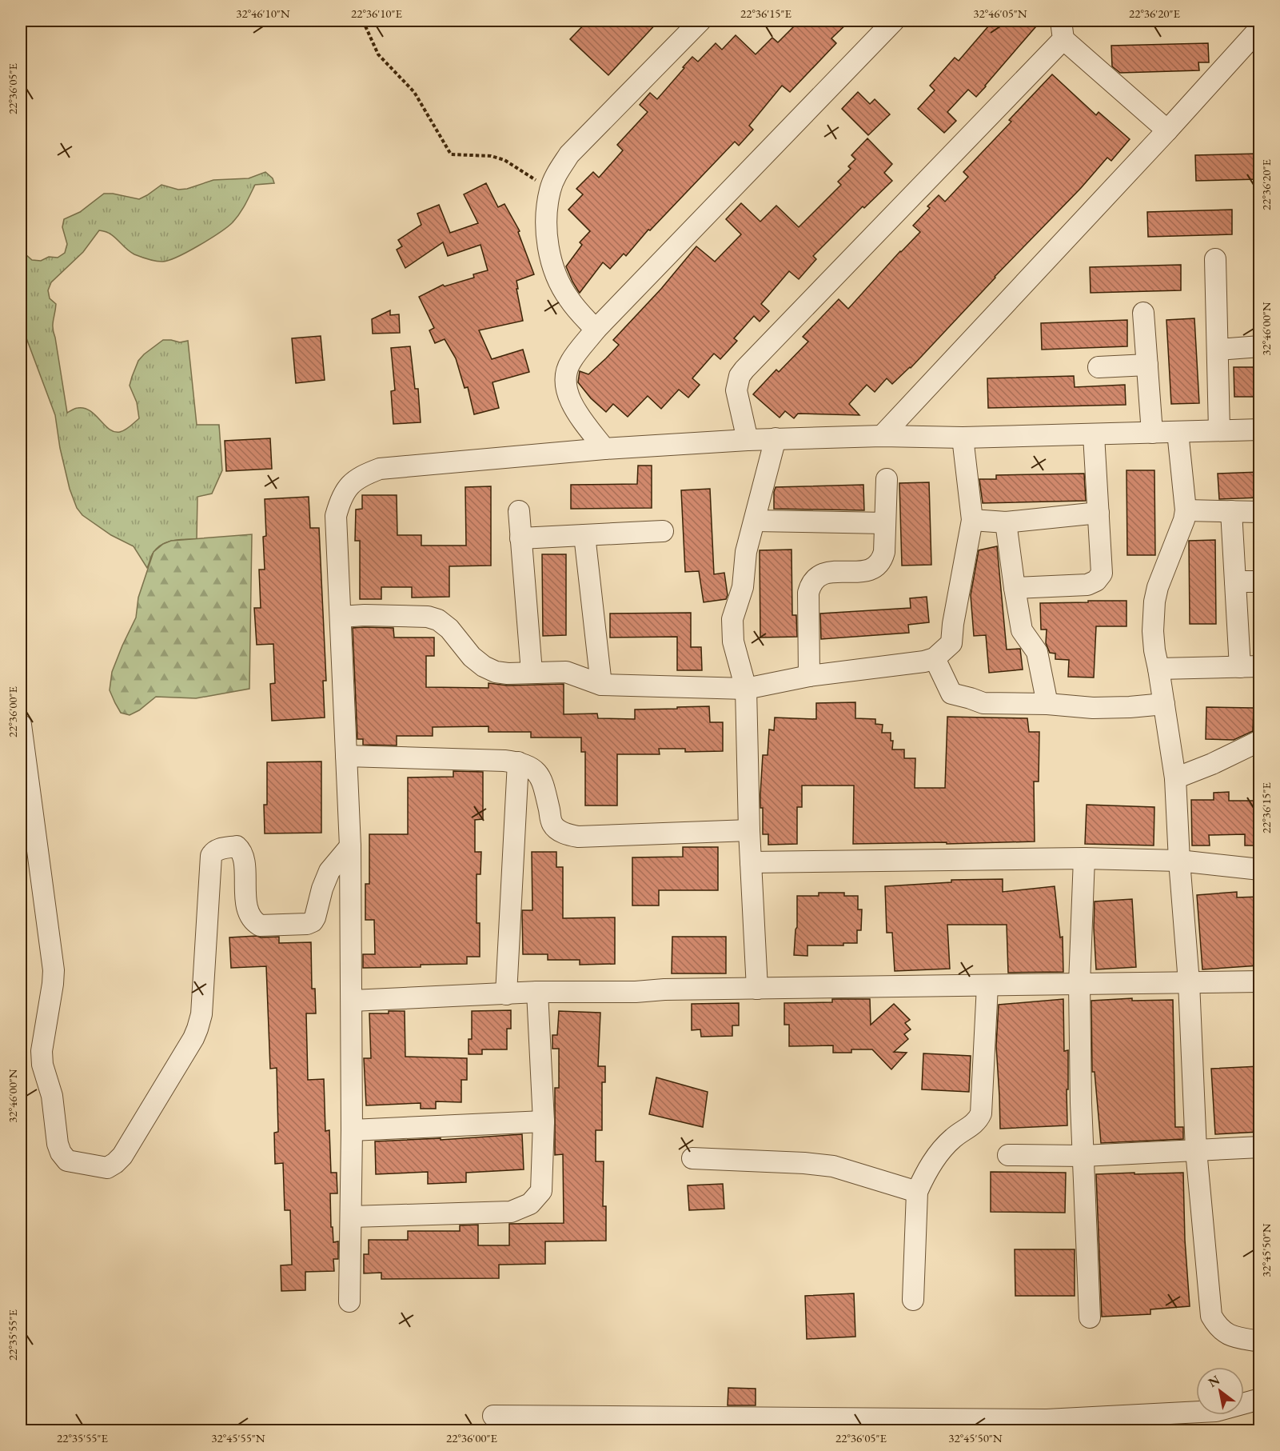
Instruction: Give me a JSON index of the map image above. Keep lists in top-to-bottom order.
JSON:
{
  "north": "top left",
  "coordinates": [
    "32°46'10\"N",
    "22°36'10\"E",
    "22°36'15\"E",
    "32°46'05\"N",
    "22°36'20\"E",
    "22°36'05\"E",
    "32°46'00\"N",
    "22°36'00\"E",
    "32°45'50\"N",
    "22°35'55\"E",
    "32°45'55\"N"
  ]
}
